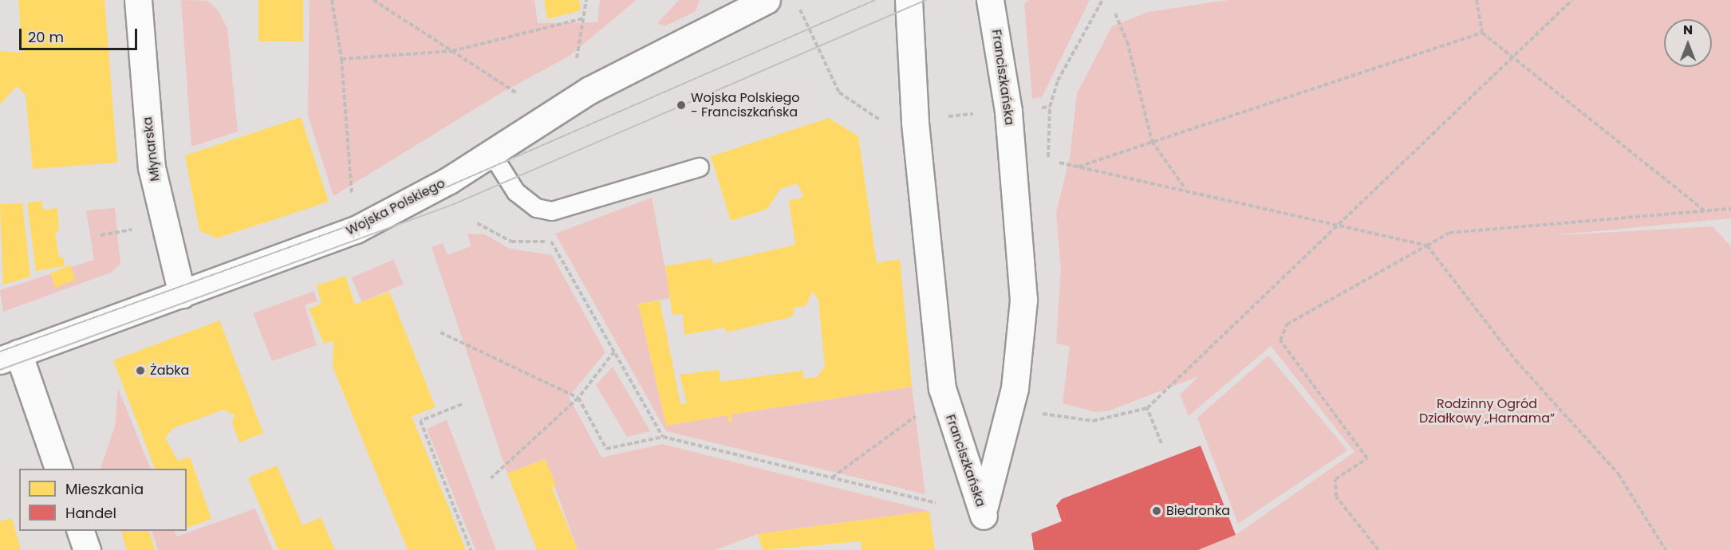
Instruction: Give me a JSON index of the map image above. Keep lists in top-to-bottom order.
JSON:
{
  "streets": {
    "main road": ["Franciszkańska", "Młynarska", "Wojska Polskiego"]
  },
  "crossings": [
    ["Młynarska", "Wojska Polskiego"]
  ],
  "parks": ["Rodzinny Ogród Działkowy „Harnama”"],
  "places": ["Wojska Polskiego - Franciszkańska", "Żabka", "Biedronka"],
  "legend": ["Mieszkania", "Handel"],
  "scale_bar": "20 m",
  "north": "top"
}
